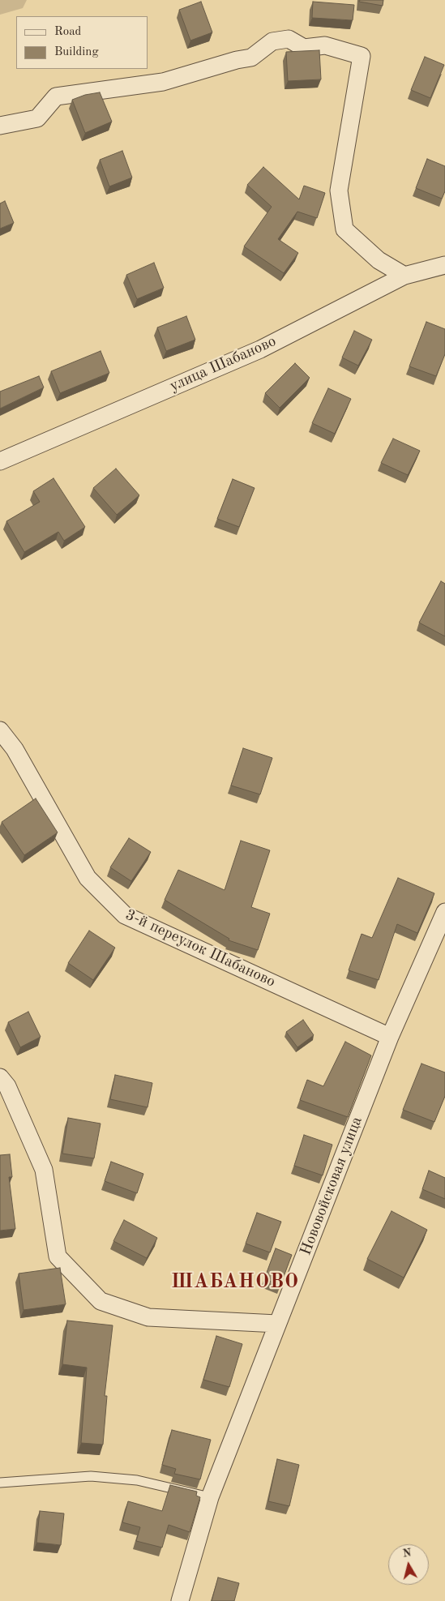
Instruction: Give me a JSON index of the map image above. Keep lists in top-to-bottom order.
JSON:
{
  "streets": {
    "street": ["улица Шабаново", "3-й переулок Шабаново", "Нововойсковая улица"]
  },
  "crossings": [
    ["3-й переулок Шабаново", "Нововойсковая улица"]
  ],
  "districts": ["ШАБАНОВО"],
  "legend": ["Road", "Building"],
  "north": "top"
}
